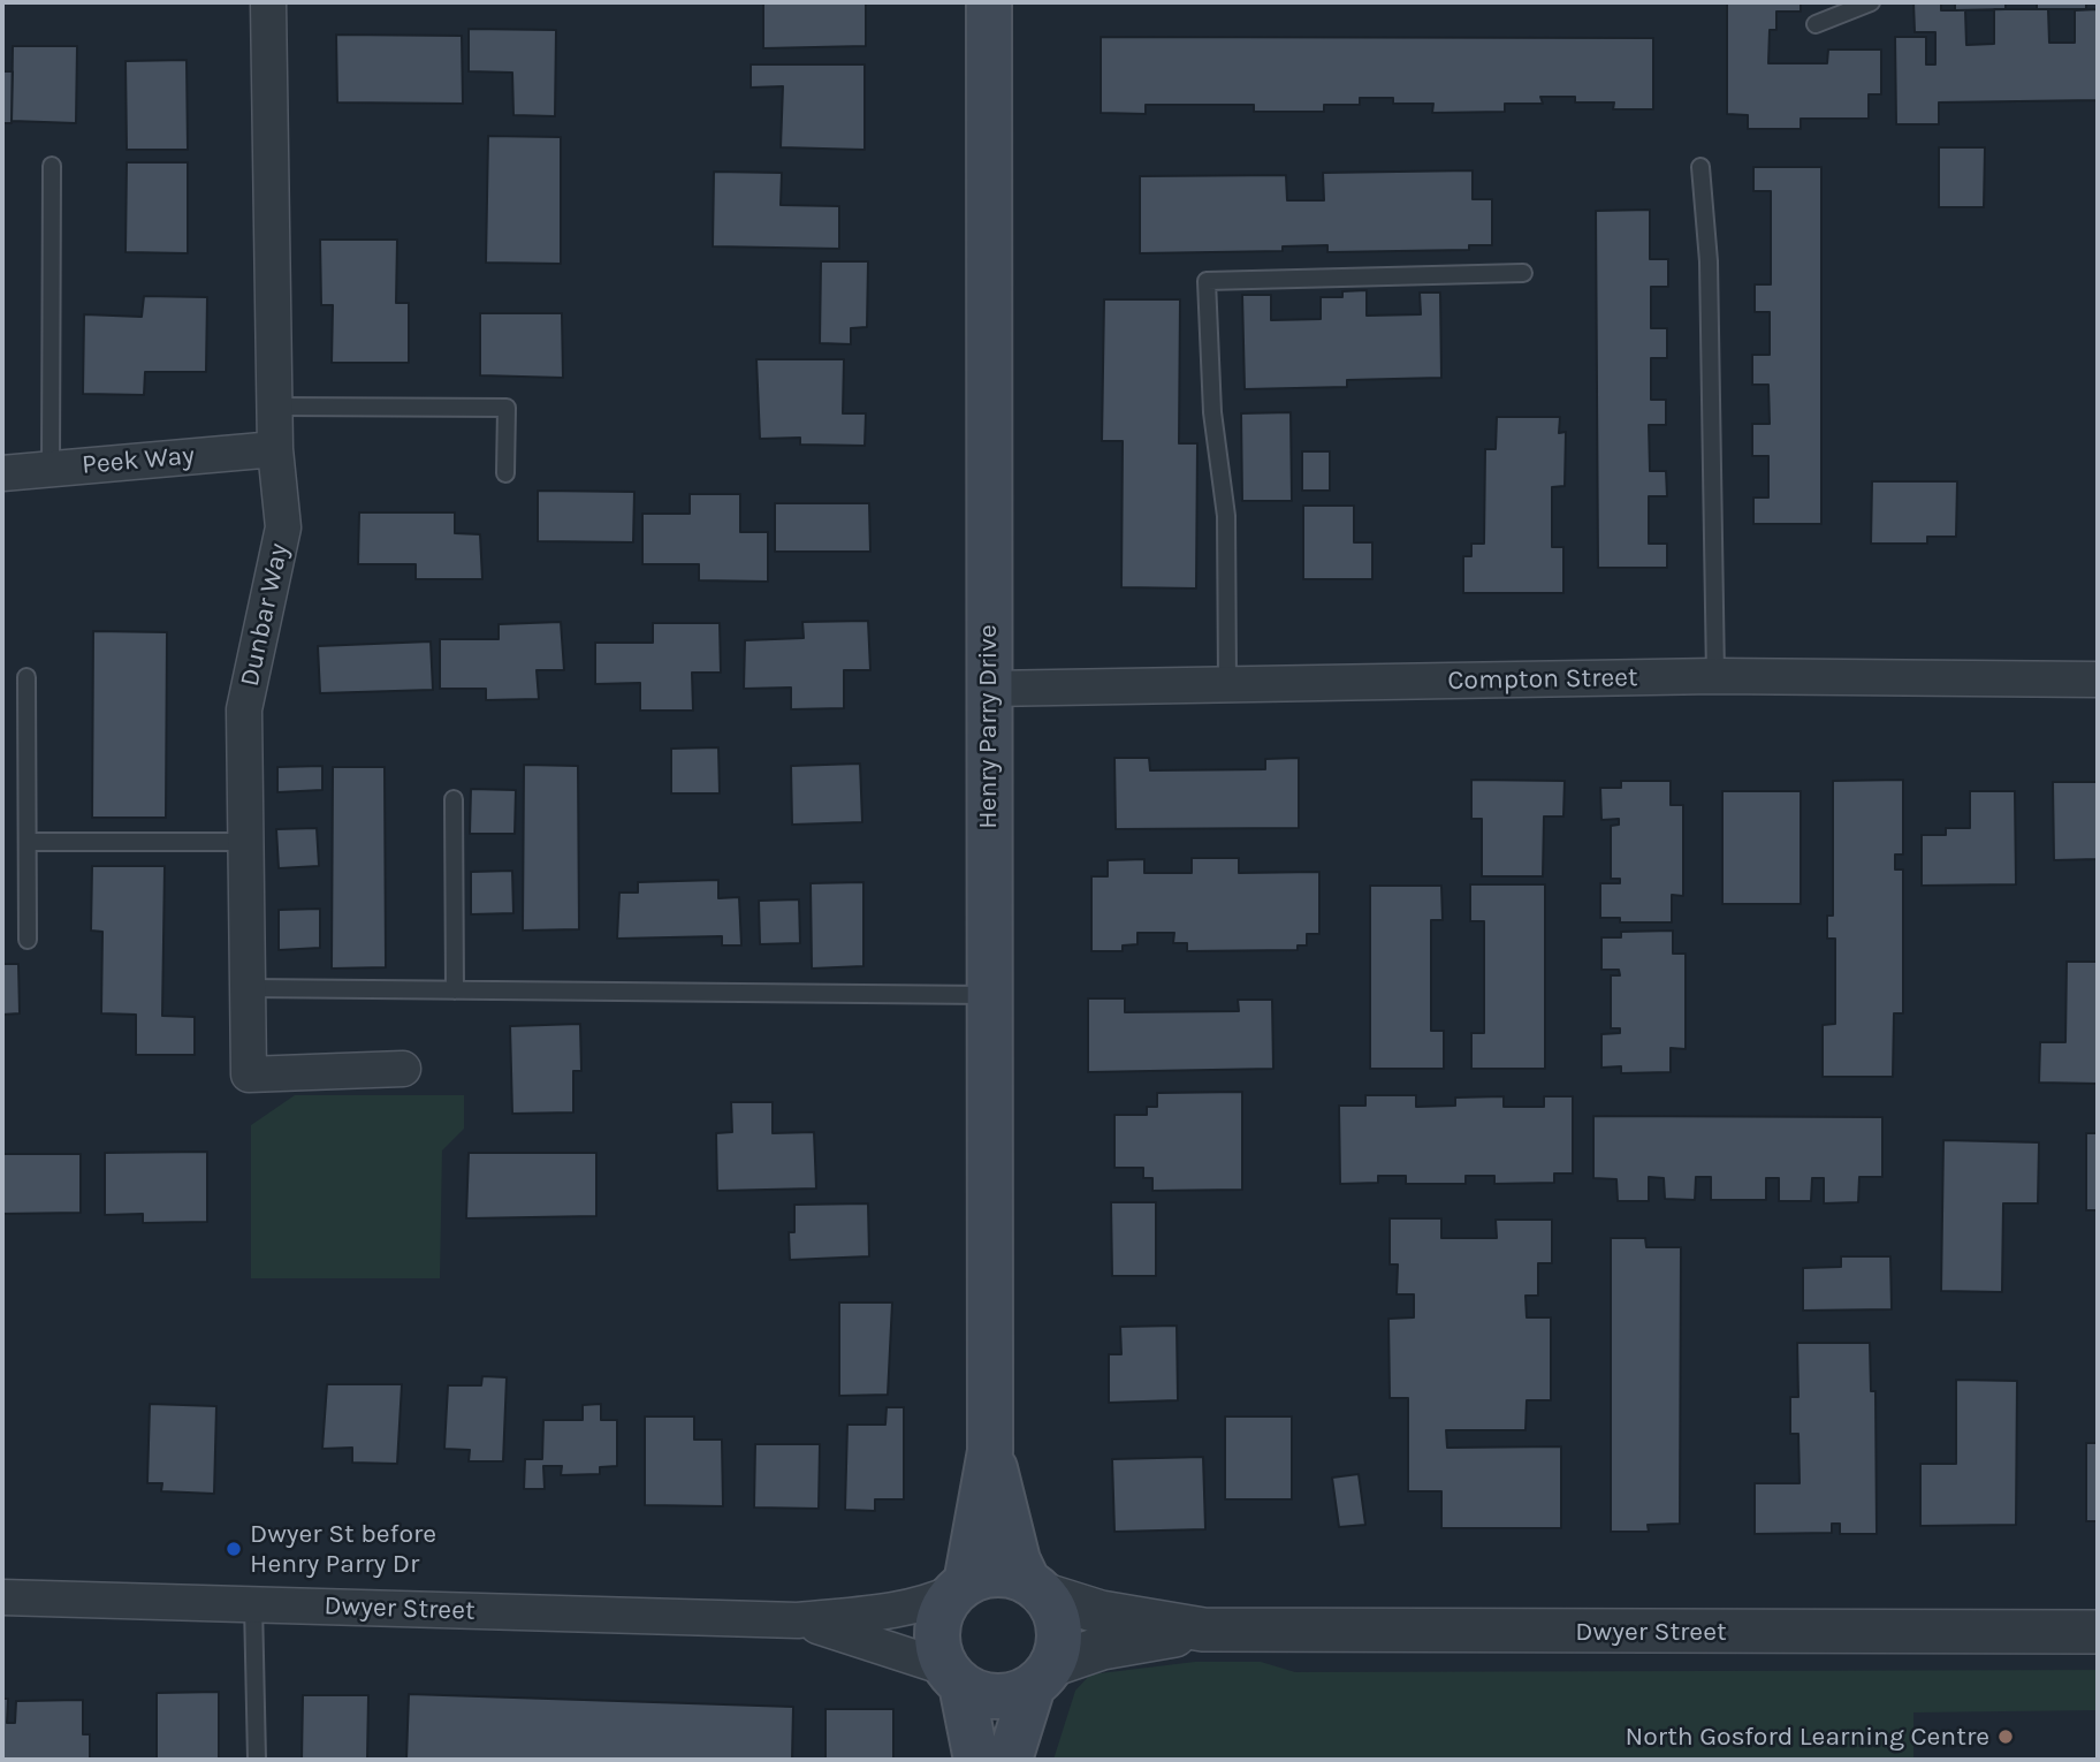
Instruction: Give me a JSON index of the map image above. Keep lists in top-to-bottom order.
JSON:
{
  "streets": {
    "main road": ["Henry Parry Drive"],
    "street": [
      "Peek Way",
      "Dunbar Way",
      "Compton Street",
      "Dwyer Street"
    ]
  },
  "crossings": [
    ["Peek Way", "Dunbar Way"],
    ["Compton Street", "Henry Parry Drive"],
    ["Henry Parry Drive", "Dwyer Street"]
  ],
  "places": ["Dwyer St before Henry Parry Dr", "North Gosford Learning Centre"]
}
